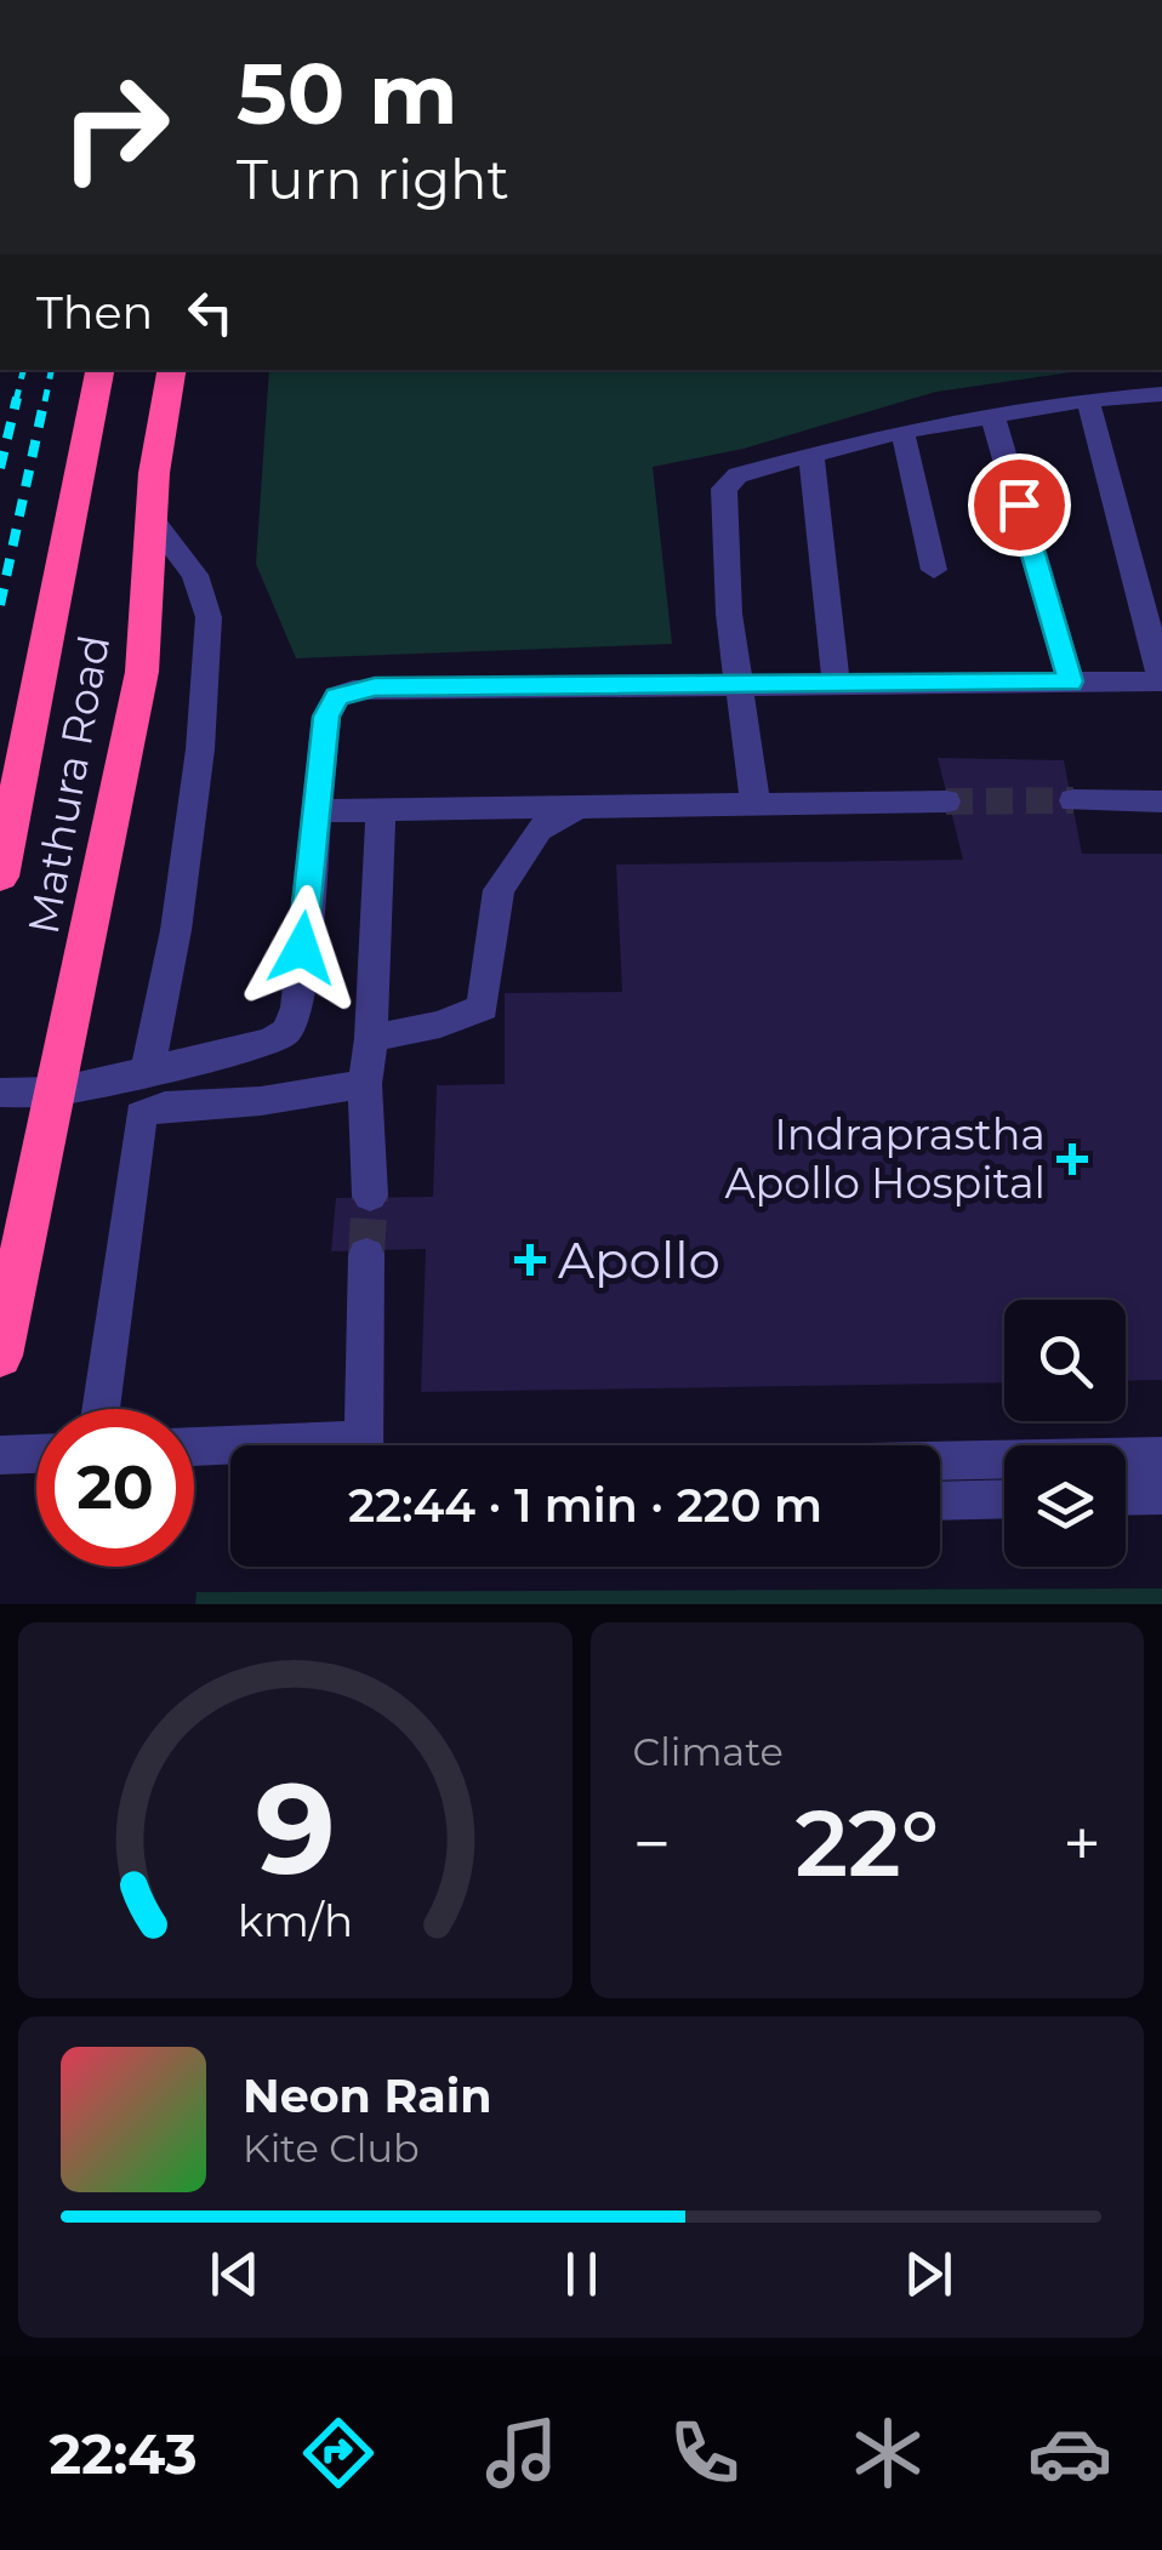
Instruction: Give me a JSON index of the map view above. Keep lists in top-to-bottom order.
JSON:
{
  "streets": {
    "highway": ["Mathura Road"]
  },
  "places": {
    "health": ["Indraprastha Apollo Hospital", "Apollo"]
  },
  "page": {
    "turn": ["50 m", "Turn right"],
    "then": "Then",
    "limit": "20",
    "trip": "22:44 · 1 min · 220 m",
    "tile": "Climate",
    "heat": ["−", "22°", "+"],
    "song": ["Neon Rain", "Kite Club"],
    "tabs": "22:43",
    "gauge": ["9", "km/h"]
  }
}
